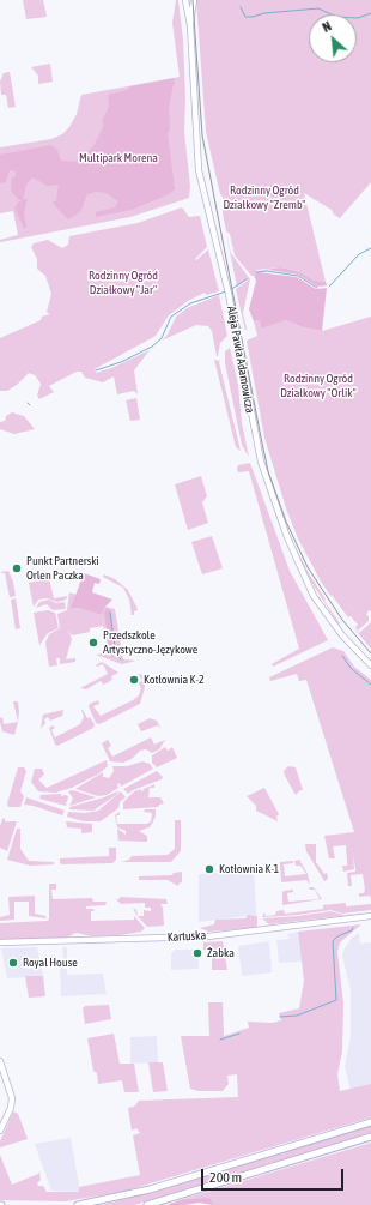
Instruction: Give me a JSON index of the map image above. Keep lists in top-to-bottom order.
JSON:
{
  "streets": {
    "main road": ["Aleja Pawła Adamowicza", "Kartuska"]
  },
  "parks": [
    "Multipark Morena",
    "Rodzinny Ogród Działkowy \"Zremb\"",
    "Rodzinny Ogród Działkowy \"Jar\"",
    "Rodzinny Ogród Działkowy \"Orlik\""
  ],
  "places": [
    "Punkt Partnerski Orlen Paczka",
    "Przedszkole Artystyczno-Językowe",
    "Kotłownia K-2",
    "Kotłownia K-1",
    "Żabka",
    "Royal House"
  ],
  "scale_bar": "200 m",
  "north": "top left"
}
